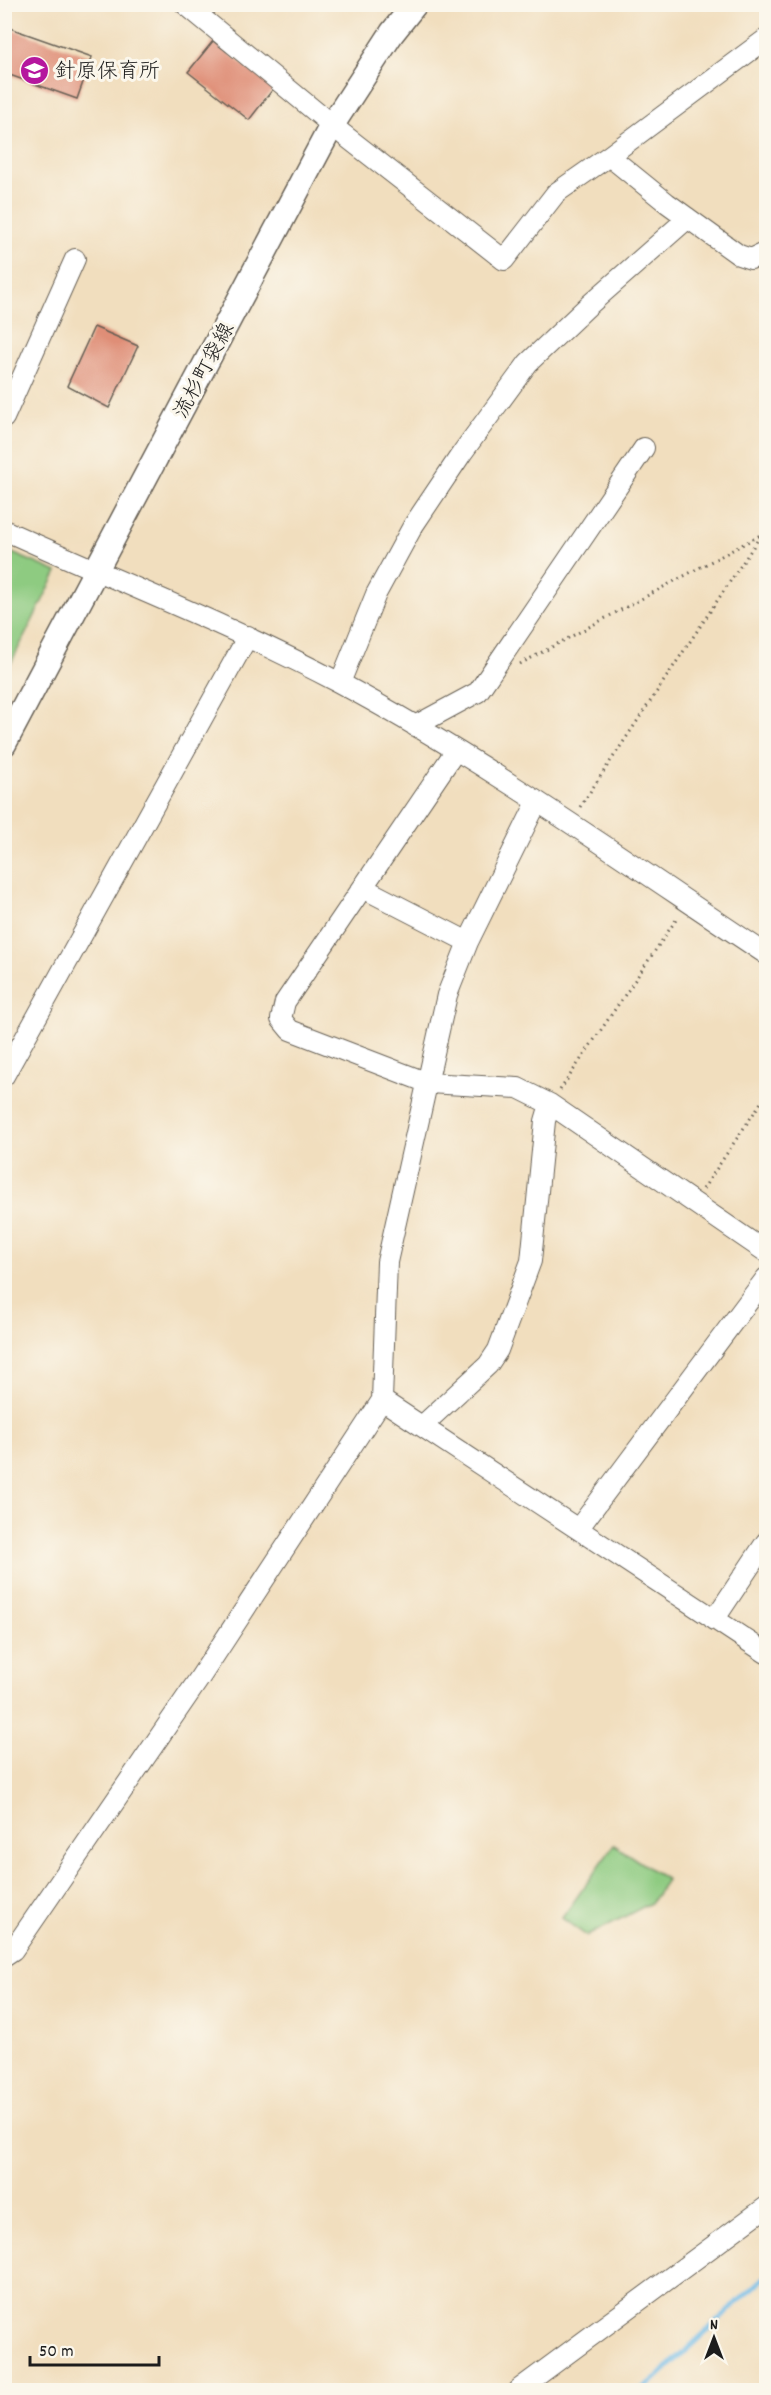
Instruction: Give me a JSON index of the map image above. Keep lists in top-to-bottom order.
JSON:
{
  "streets": {
    "main road": ["流杉町袋線"]
  },
  "places": {
    "school or university": ["針原保育所"]
  },
  "scale_bar": "50 m",
  "north": "top"
}
